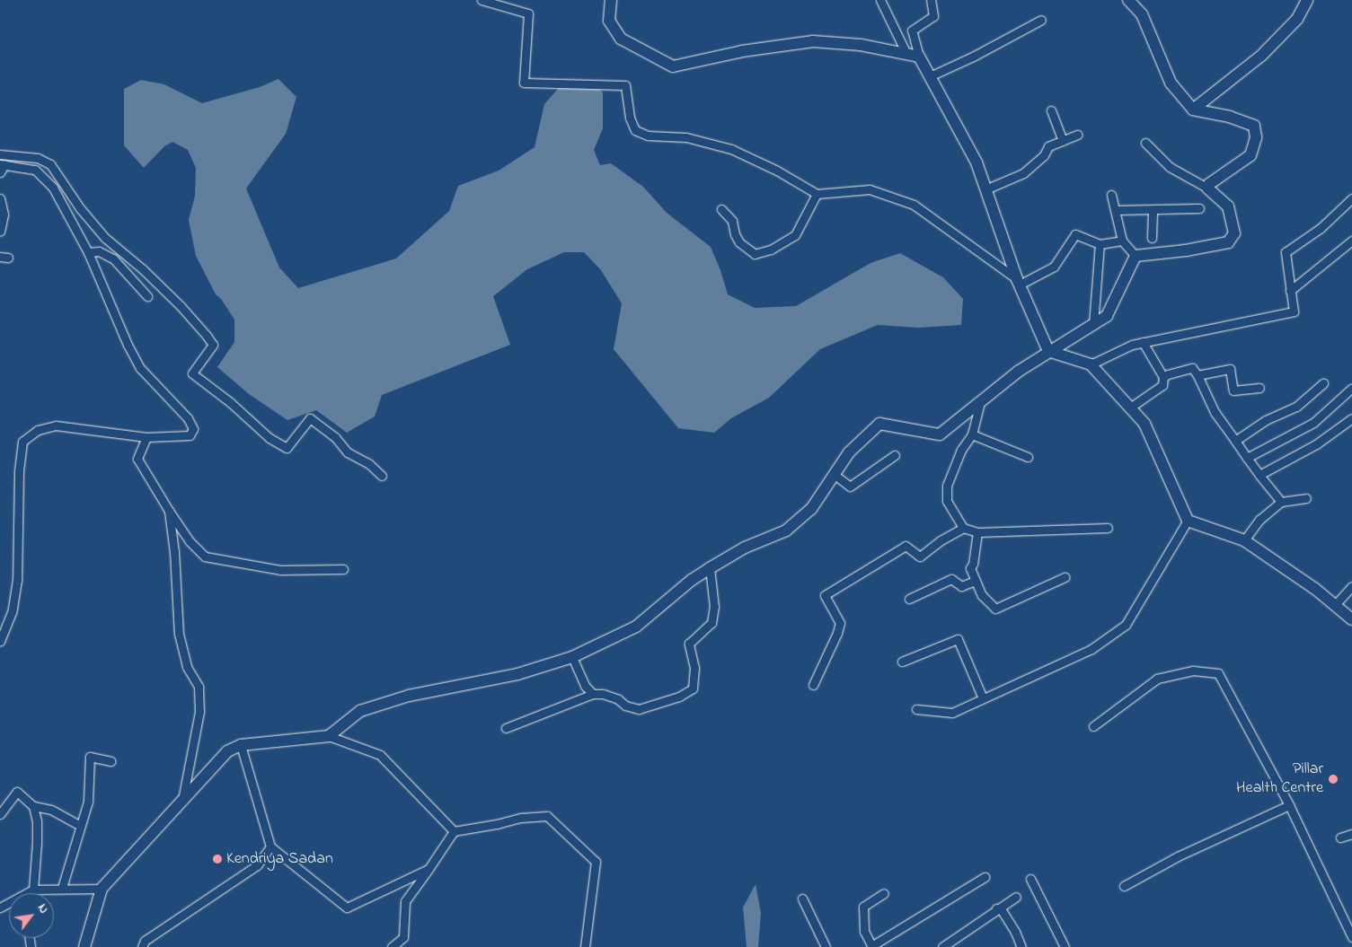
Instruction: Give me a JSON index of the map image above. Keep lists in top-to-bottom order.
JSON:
{
  "places": ["Pillar Health Centre", "Kendriya Sadan"],
  "north": "top right"
}
